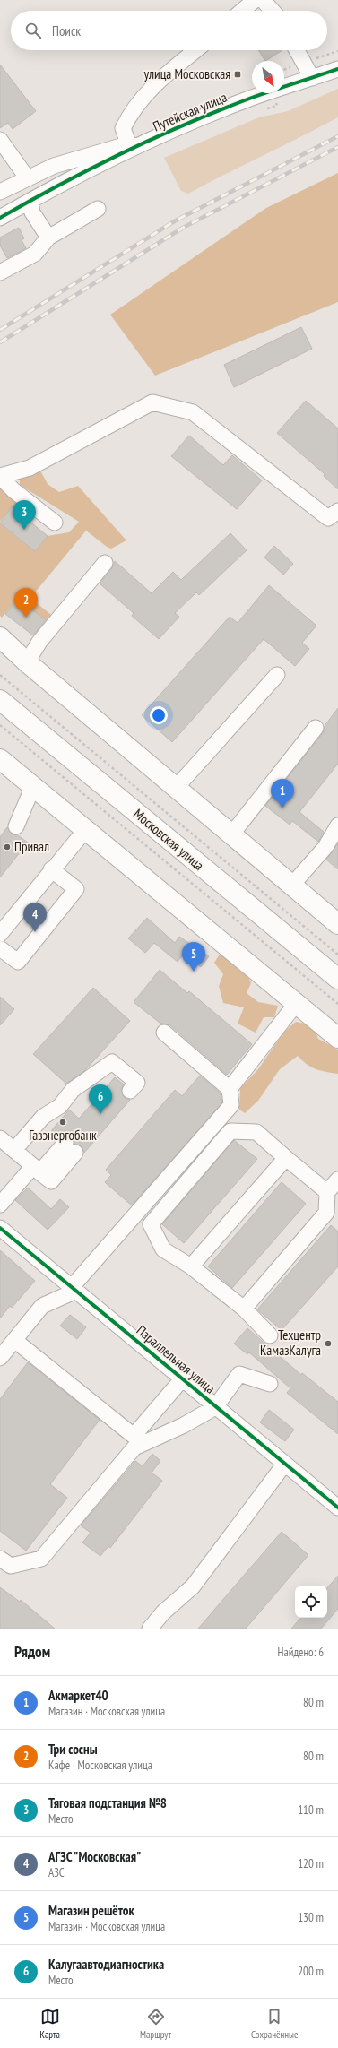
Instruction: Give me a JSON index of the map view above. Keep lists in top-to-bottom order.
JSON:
{
  "streets": {
    "main road": ["Московская улица"],
    "street": ["Путейская улица", "Параллельная улица"]
  },
  "places": {
    "transit": ["улица Московская"],
    "other": ["Привал", "Газэнергобанк", "Техцентр КамазКалуга"]
  },
  "north": "bottom right",
  "page": {
    "search": "Поиск",
    "pins": [
      "3",
      "2",
      "1",
      "4",
      "5",
      "6"
    ],
    "heading": ["Рядом", "Найдено: 6"],
    "list": [
      {
        "mark": "1",
        "name": "Акмаркет40",
        "note": "Магазин · Московская улица",
        "value": "80 m"
      },
      {
        "mark": "2",
        "name": "Три сосны",
        "note": "Кафе · Московская улица",
        "value": "80 m"
      },
      {
        "mark": "3",
        "name": "Тяговая подстанция №8",
        "note": "Место",
        "value": "110 m"
      },
      {
        "mark": "4",
        "name": "АГЗС \"Московская\"",
        "note": "АЗС",
        "value": "120 m"
      },
      {
        "mark": "5",
        "name": "Магазин решёток",
        "note": "Магазин · Московская улица",
        "value": "130 m"
      },
      {
        "mark": "6",
        "name": "Калугаавтодиагностика",
        "note": "Место",
        "value": "200 m"
      }
    ],
    "nav": ["Карта", "Маршрут", "Сохранённые"]
  }
}
